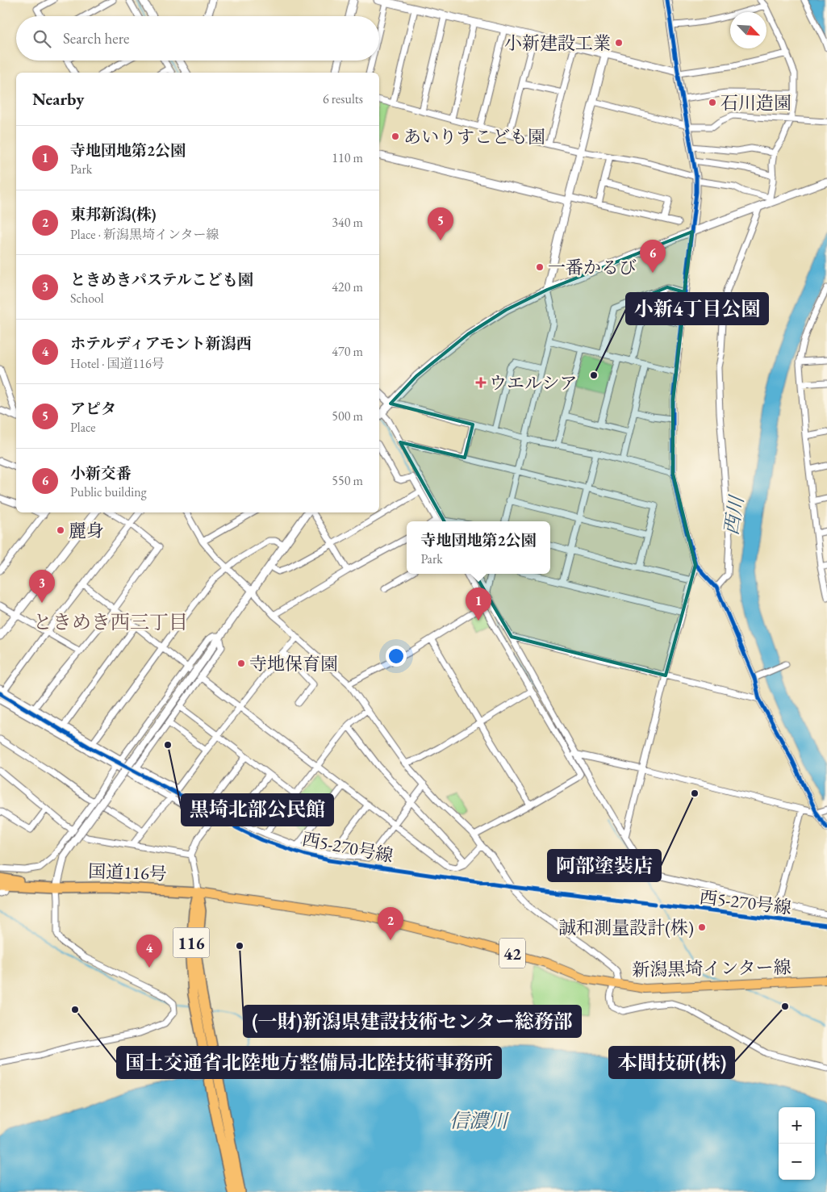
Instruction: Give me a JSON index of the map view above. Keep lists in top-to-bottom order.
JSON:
{
  "streets": {
    "highway": ["国道116号", "116"],
    "main road": ["42", "新潟黒埼インター線"],
    "cycle path": ["西5-270号線"]
  },
  "crossings": [
    ["国道116号", "116"],
    ["国道116号", "新潟黒埼インター線"],
    ["116", "新潟黒埼インター線"]
  ],
  "districts": ["ときめき西三丁目"],
  "water": ["西川", "信濃川"],
  "places": {
    "other": [
      "小新建設工業",
      "石川造園",
      "あいりすこども園",
      "一番かるび",
      "小新4丁目公園",
      "麗身",
      "寺地保育園",
      "黒埼北部公民館",
      "阿部塗装店",
      "誠和測量設計(株)",
      "(一財)新潟県建設技術センター総務部",
      "本間技研(株)",
      "国土交通省北陸地方整備局北陸技術事務所"
    ],
    "health": ["ウエルシア"]
  },
  "north": "bottom right",
  "page": {
    "search": "Search here",
    "heading": ["Nearby", "6 results"],
    "list": [
      {
        "mark": "1",
        "name": "寺地団地第2公園",
        "note": "Park",
        "value": "110 m"
      },
      {
        "mark": "2",
        "name": "東邦新潟(株)",
        "note": "Place · 新潟黒埼インター線",
        "value": "340 m"
      },
      {
        "mark": "3",
        "name": "ときめきパステルこども園",
        "note": "School",
        "value": "420 m"
      },
      {
        "mark": "4",
        "name": "ホテルディアモント新潟西",
        "note": "Hotel · 国道116号",
        "value": "470 m"
      },
      {
        "mark": "5",
        "name": "アピタ",
        "note": "Place",
        "value": "500 m"
      },
      {
        "mark": "6",
        "name": "小新交番",
        "note": "Public building",
        "value": "550 m"
      }
    ],
    "pins": [
      "5",
      "6",
      "3",
      "1",
      "2",
      "4"
    ],
    "popup": ["寺地団地第2公園", "Park"],
    "map_buttons": ["+", "−"]
  }
}
